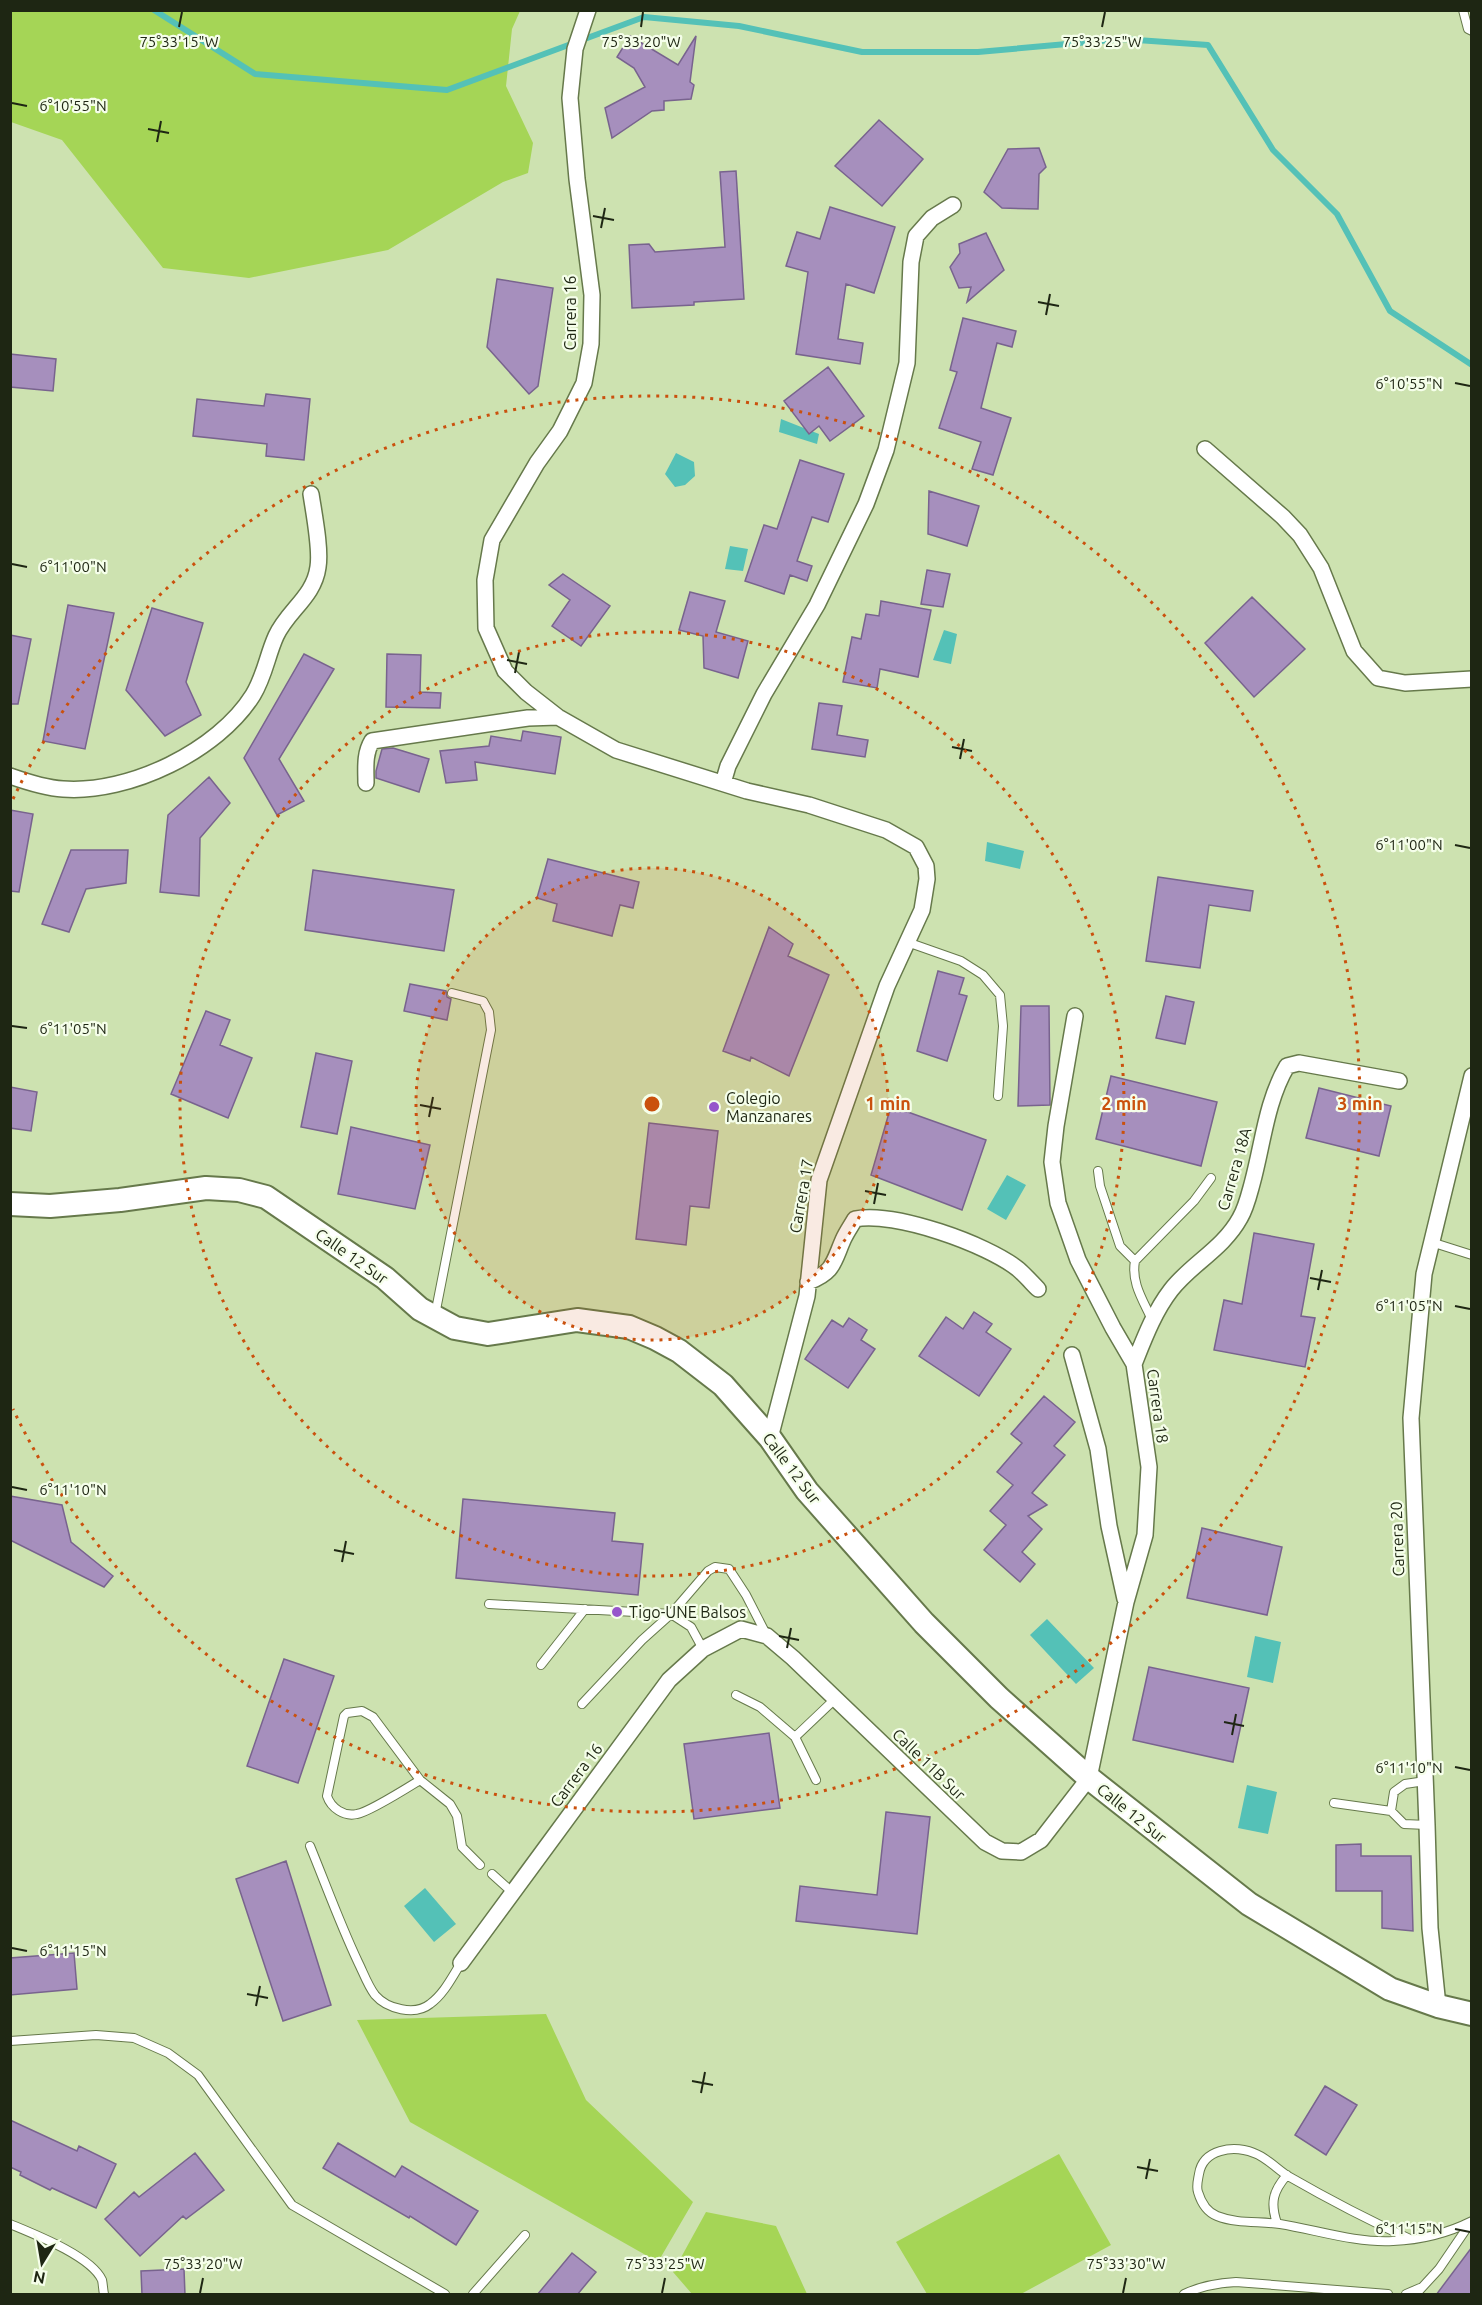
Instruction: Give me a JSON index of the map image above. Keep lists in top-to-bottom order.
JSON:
{
  "streets": {
    "main road": ["Calle 12 Sur"],
    "street": [
      "Carrera 16",
      "Carrera 18A",
      "Carrera 17",
      "Carrera 18",
      "Carrera 20",
      "Calle 11B Sur"
    ]
  },
  "crossings": [
    ["Carrera 16", "Calle 11B Sur"],
    ["Carrera 18A", "Carrera 18"],
    ["Carrera 17", "Calle 12 Sur"],
    ["Calle 12 Sur", "Carrera 18"],
    ["Calle 12 Sur", "Carrera 20"],
    ["Calle 12 Sur", "Calle 11B Sur"],
    ["Carrera 18", "Calle 11B Sur"]
  ],
  "places": ["Colegio Manzanares", "Tigo-UNE Balsos"],
  "north": "bottom",
  "coordinates": [
    "75°33'15\"W",
    "75°33'20\"W",
    "75°33'25\"W",
    "6°10'55\"N",
    "6°11'00\"N",
    "6°11'05\"N",
    "6°11'10\"N",
    "6°11'15\"N",
    "75°33'30\"W"
  ],
  "rings": ["1 min", "2 min", "3 min"]
}
